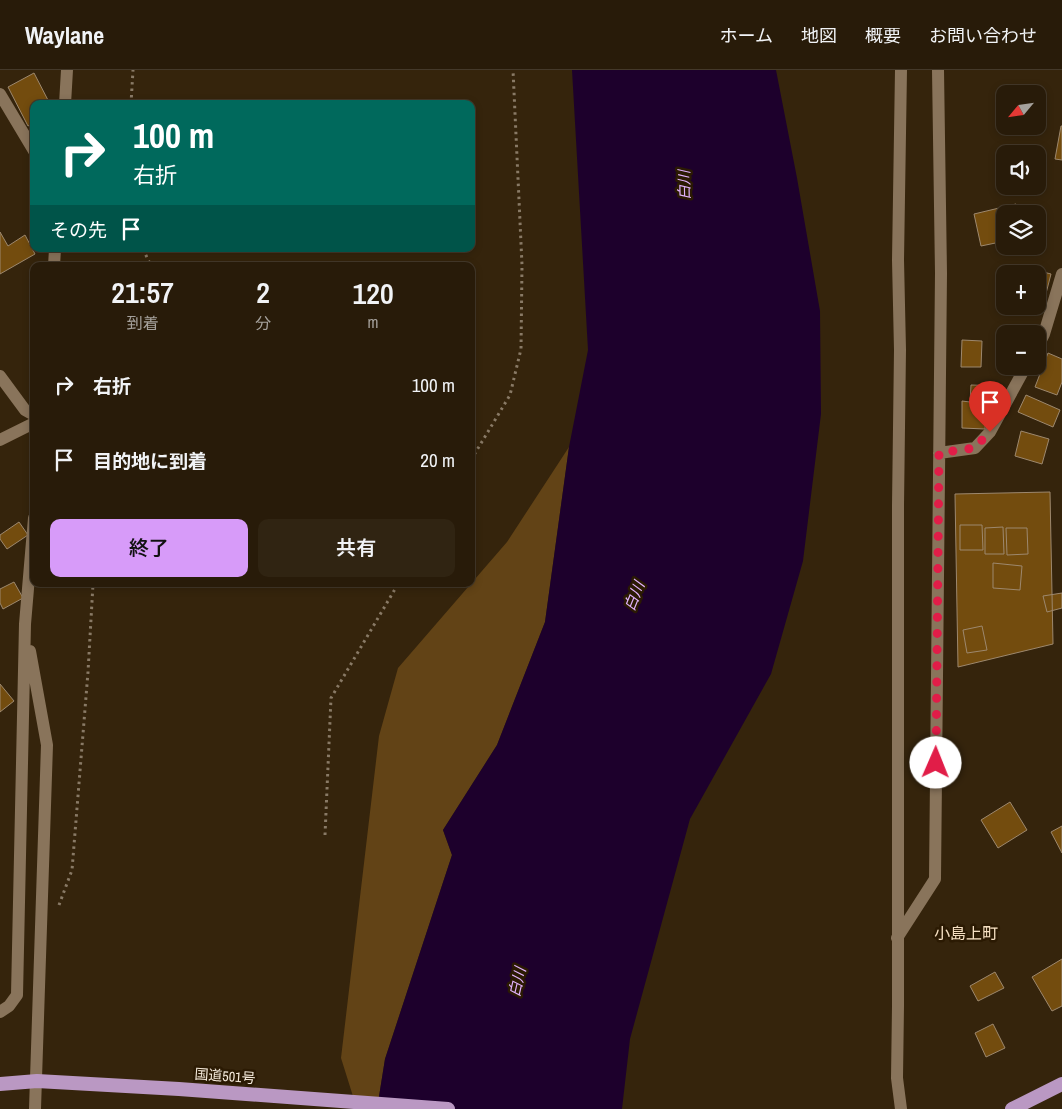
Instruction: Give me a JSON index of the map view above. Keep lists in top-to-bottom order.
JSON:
{
  "streets": {
    "highway": ["国道501号"]
  },
  "districts": ["小島上町"],
  "water": ["白川"],
  "north": "bottom left",
  "page": {
    "header": "Waylane",
    "nav": [
      "ホーム",
      "地図",
      "概要",
      "お問い合わせ"
    ],
    "map_buttons": ["+", "−"],
    "turn": ["100 m", "右折"],
    "then": "その先",
    "eta": [
      "21:57",
      "到着",
      "2",
      "分",
      "120",
      "m"
    ],
    "list": [
      {
        "name": "右折",
        "value": "100 m"
      },
      {
        "name": "目的地に到着",
        "value": "20 m"
      }
    ],
    "buttons": ["終了", "共有"]
  }
}
